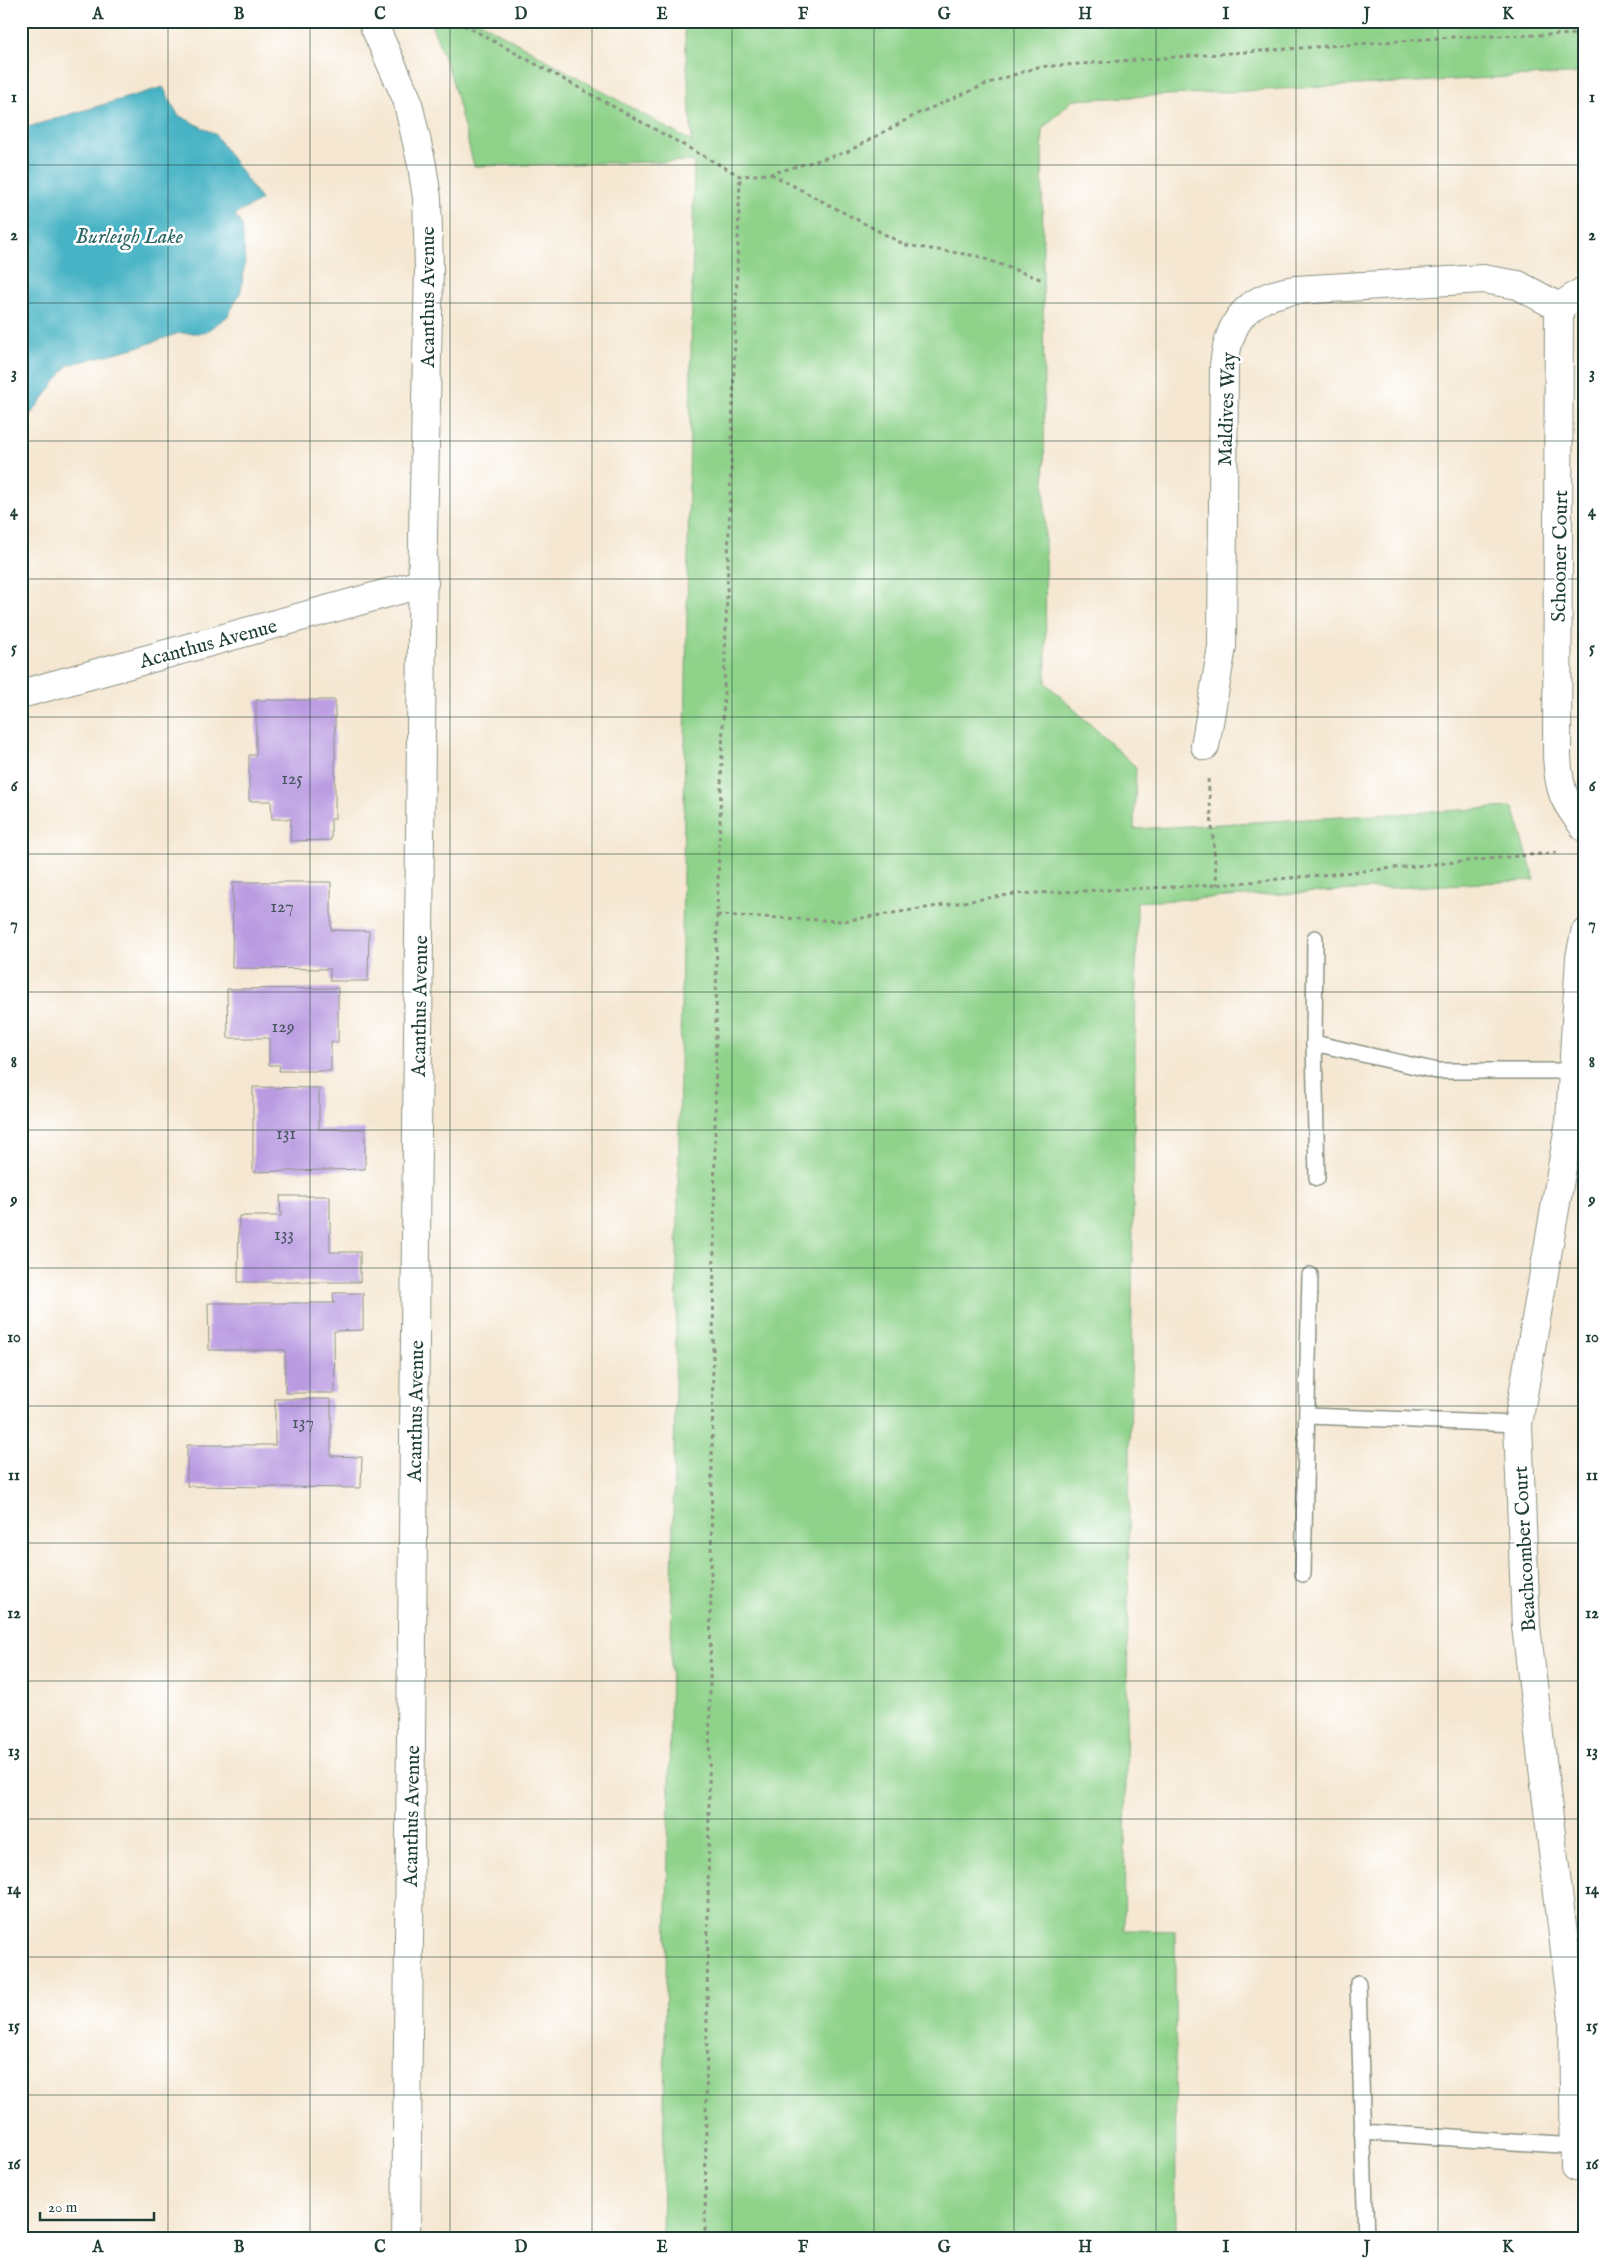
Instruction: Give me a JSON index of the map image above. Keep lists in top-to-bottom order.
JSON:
{
  "streets": {
    "street": [
      "Acanthus Avenue",
      "Maldives Way",
      "Schooner Court",
      "Beachcomber Court"
    ]
  },
  "crossings": [
    ["Maldives Way", "Schooner Court"]
  ],
  "water": ["Burleigh Lake"],
  "house_numbers": [
    "125",
    "127",
    "129",
    "131",
    "133",
    "137"
  ],
  "scale_bar": "20 m",
  "grid": {
    "columns": [
      "A",
      "B",
      "C",
      "D",
      "E",
      "F",
      "G",
      "H",
      "I",
      "J",
      "K"
    ],
    "rows": [
      "1",
      "2",
      "3",
      "4",
      "5",
      "6",
      "7",
      "8",
      "9",
      "10",
      "11",
      "12",
      "13",
      "14",
      "15",
      "16"
    ]
  }
}
